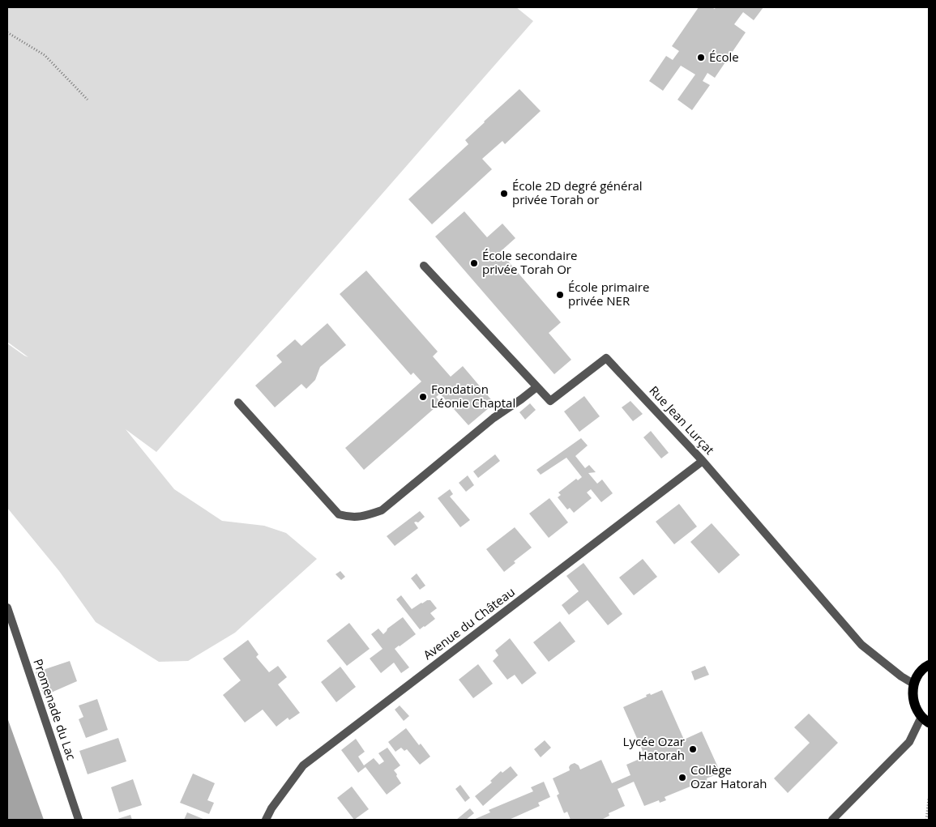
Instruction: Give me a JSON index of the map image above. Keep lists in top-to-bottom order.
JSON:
{
  "streets": {
    "street": ["Rue Jean Lurçat", "Avenue du Château", "Promenade du Lac"]
  },
  "crossings": [
    ["Rue Jean Lurçat", "Avenue du Château"]
  ],
  "places": [
    "École",
    "École 2D degré général privée Torah or",
    "École secondaire privée Torah Or",
    "École primaire privée NER",
    "Fondation Léonie Chaptal",
    "Lycée Ozar Hatorah",
    "Collège Ozar Hatorah"
  ]
}
